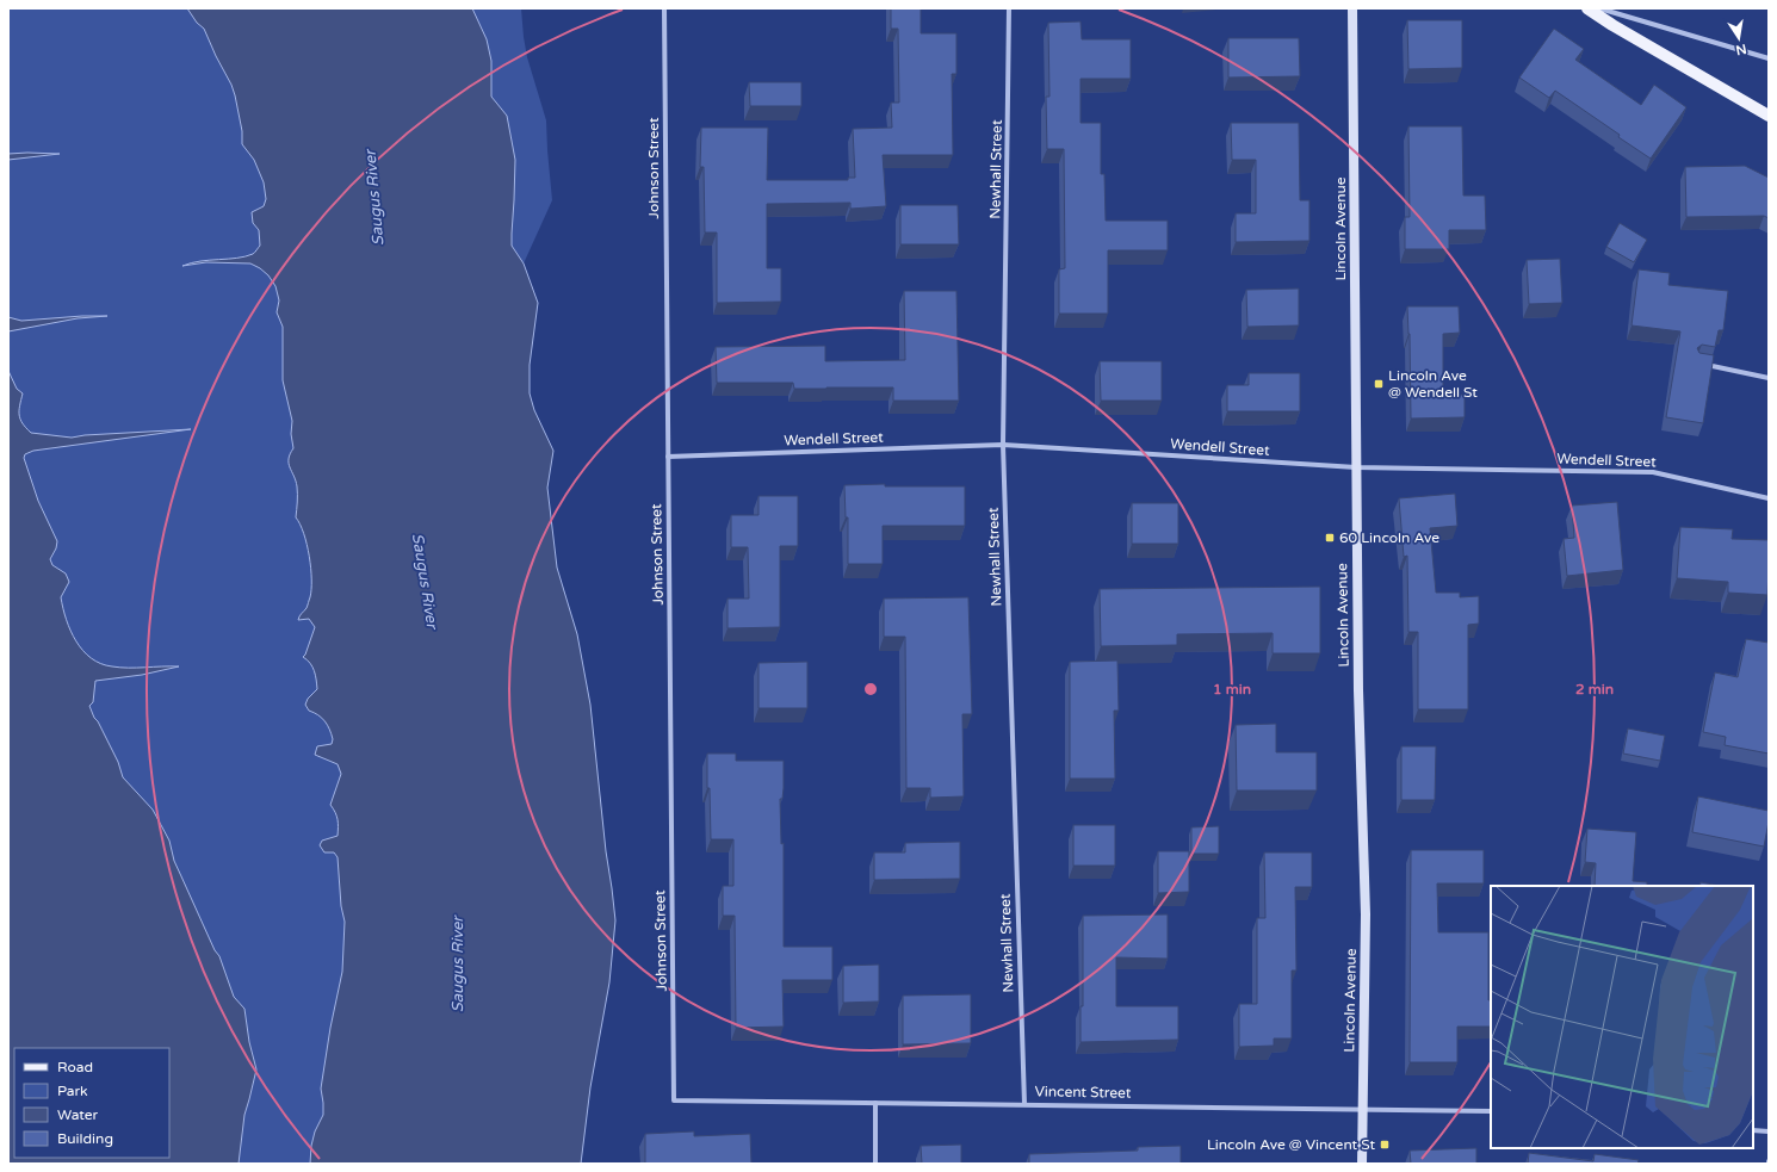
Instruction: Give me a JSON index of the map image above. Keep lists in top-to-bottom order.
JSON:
{
  "streets": {
    "main road": ["Lincoln Avenue"],
    "street": [
      "Johnson Street",
      "Newhall Street",
      "Wendell Street",
      "Vincent Street"
    ]
  },
  "crossings": [
    ["Johnson Street", "Wendell Street"],
    ["Johnson Street", "Vincent Street"],
    ["Newhall Street", "Wendell Street"],
    ["Newhall Street", "Vincent Street"],
    ["Lincoln Avenue", "Wendell Street"],
    ["Lincoln Avenue", "Vincent Street"]
  ],
  "water": ["Saugus River"],
  "places": {
    "transit": ["Lincoln Ave @ Wendell St", "60 Lincoln Ave", "Lincoln Ave @ Vincent St"]
  },
  "legend": [
    "Road",
    "Park",
    "Water",
    "Building"
  ],
  "north": "bottom",
  "rings": ["1 min", "2 min"]
}
